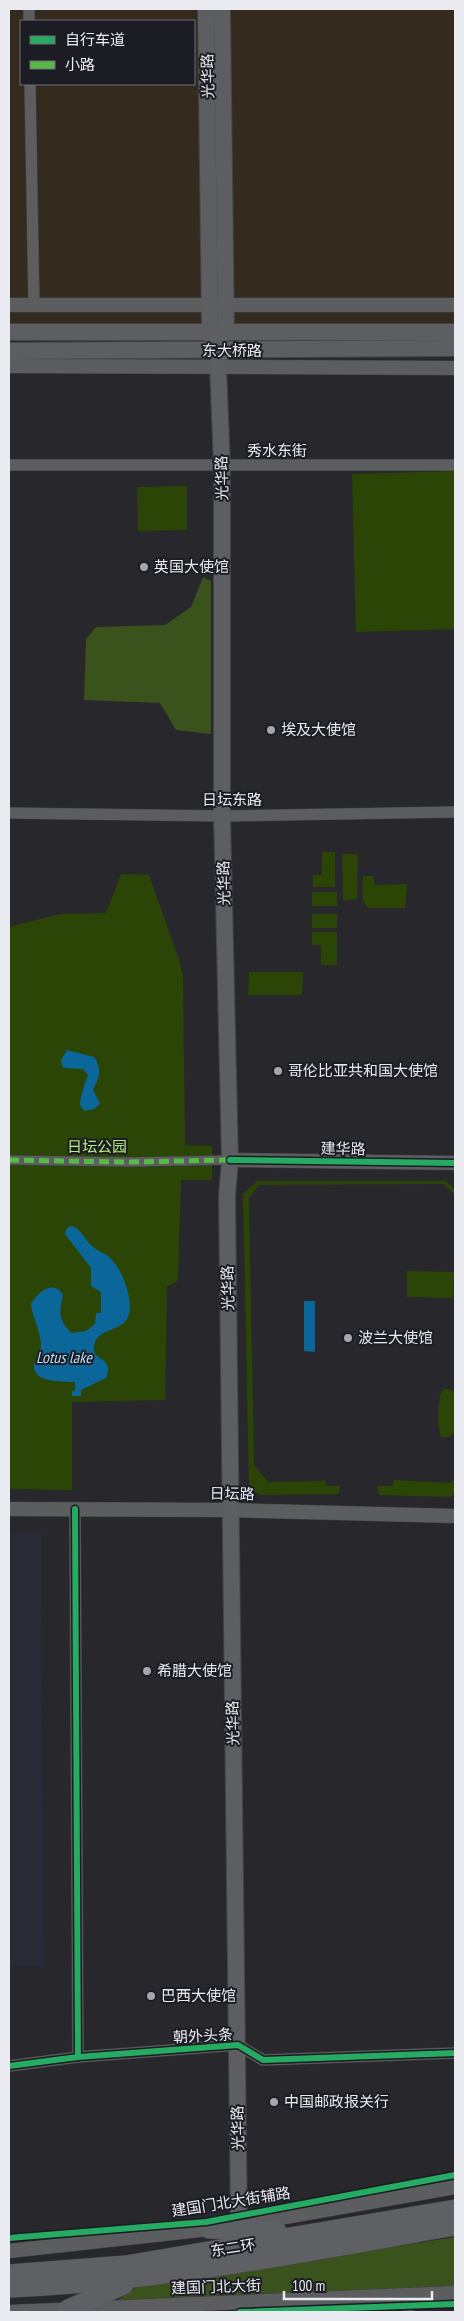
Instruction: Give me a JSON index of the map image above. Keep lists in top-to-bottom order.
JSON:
{
  "streets": {
    "highway": ["东二环"],
    "main road": ["光华路", "东大桥路"],
    "street": [
      "秀水东街",
      "日坛东路",
      "建华路",
      "日坛路",
      "朝外头条",
      "建国门北大街"
    ],
    "cycle path": ["建国门北大街辅路"]
  },
  "crossings": [
    ["光华路", "东大桥路"],
    ["光华路", "秀水东街"],
    ["光华路", "日坛东路"],
    ["光华路", "建华路"],
    ["光华路", "日坛路"],
    ["光华路", "朝外头条"]
  ],
  "water": ["Lotus lake"],
  "parks": ["日坛公园"],
  "places": [
    "英国大使馆",
    "埃及大使馆",
    "哥伦比亚共和国大使馆",
    "波兰大使馆",
    "希腊大使馆",
    "巴西大使馆",
    "中国邮政报关行"
  ],
  "legend": ["自行车道", "小路"],
  "scale_bar": "100 m"
}
